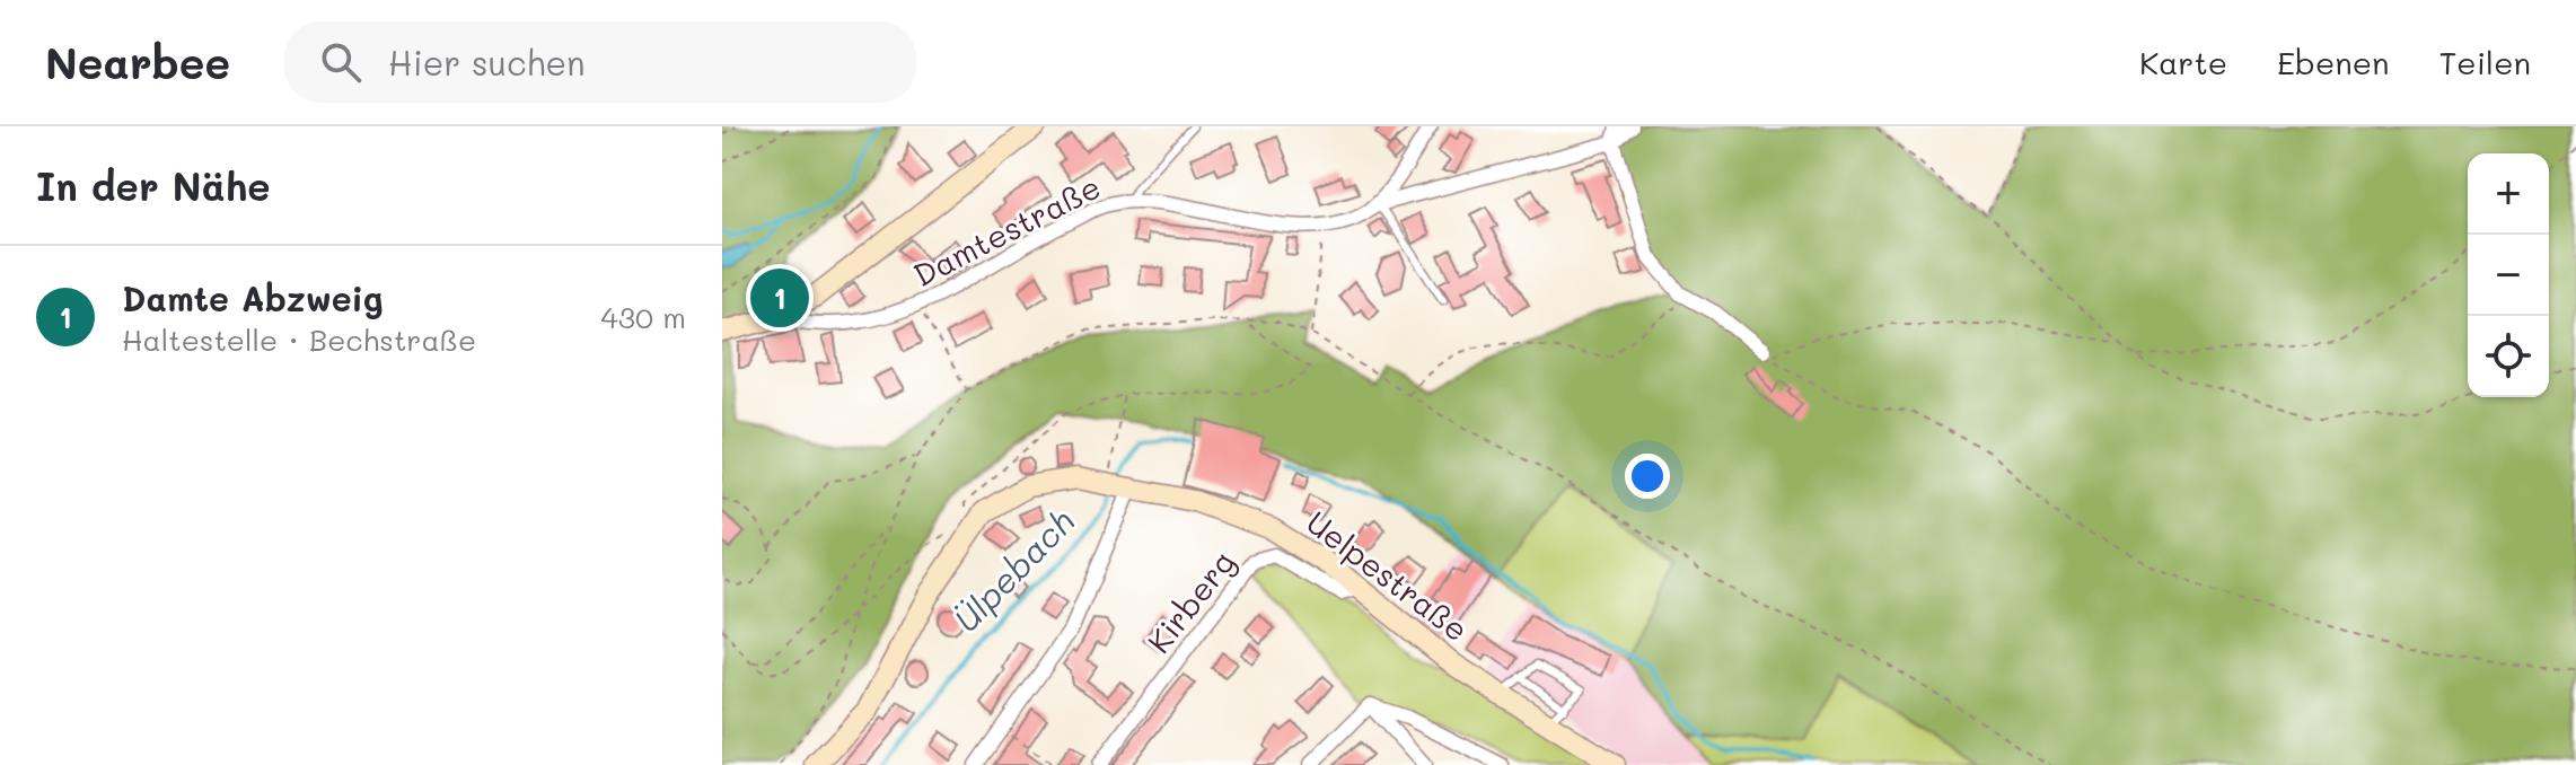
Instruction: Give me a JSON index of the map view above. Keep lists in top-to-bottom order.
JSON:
{
  "streets": {
    "main road": ["Uelpestraße"],
    "street": ["Damtestraße", "Kirberg"]
  },
  "crossings": [
    ["Uelpestraße", "Kirberg"]
  ],
  "water": ["Ülpebach"],
  "page": {
    "header": "Nearbee",
    "search": "Hier suchen",
    "nav": ["Karte", "Ebenen", "Teilen"],
    "heading": "In der Nähe",
    "map_buttons": ["+", "−"],
    "list": [
      {
        "mark": "1",
        "name": "Damte Abzweig",
        "note": "Haltestelle · Bechstraße",
        "value": "430 m"
      }
    ],
    "pins": "1"
  }
}
